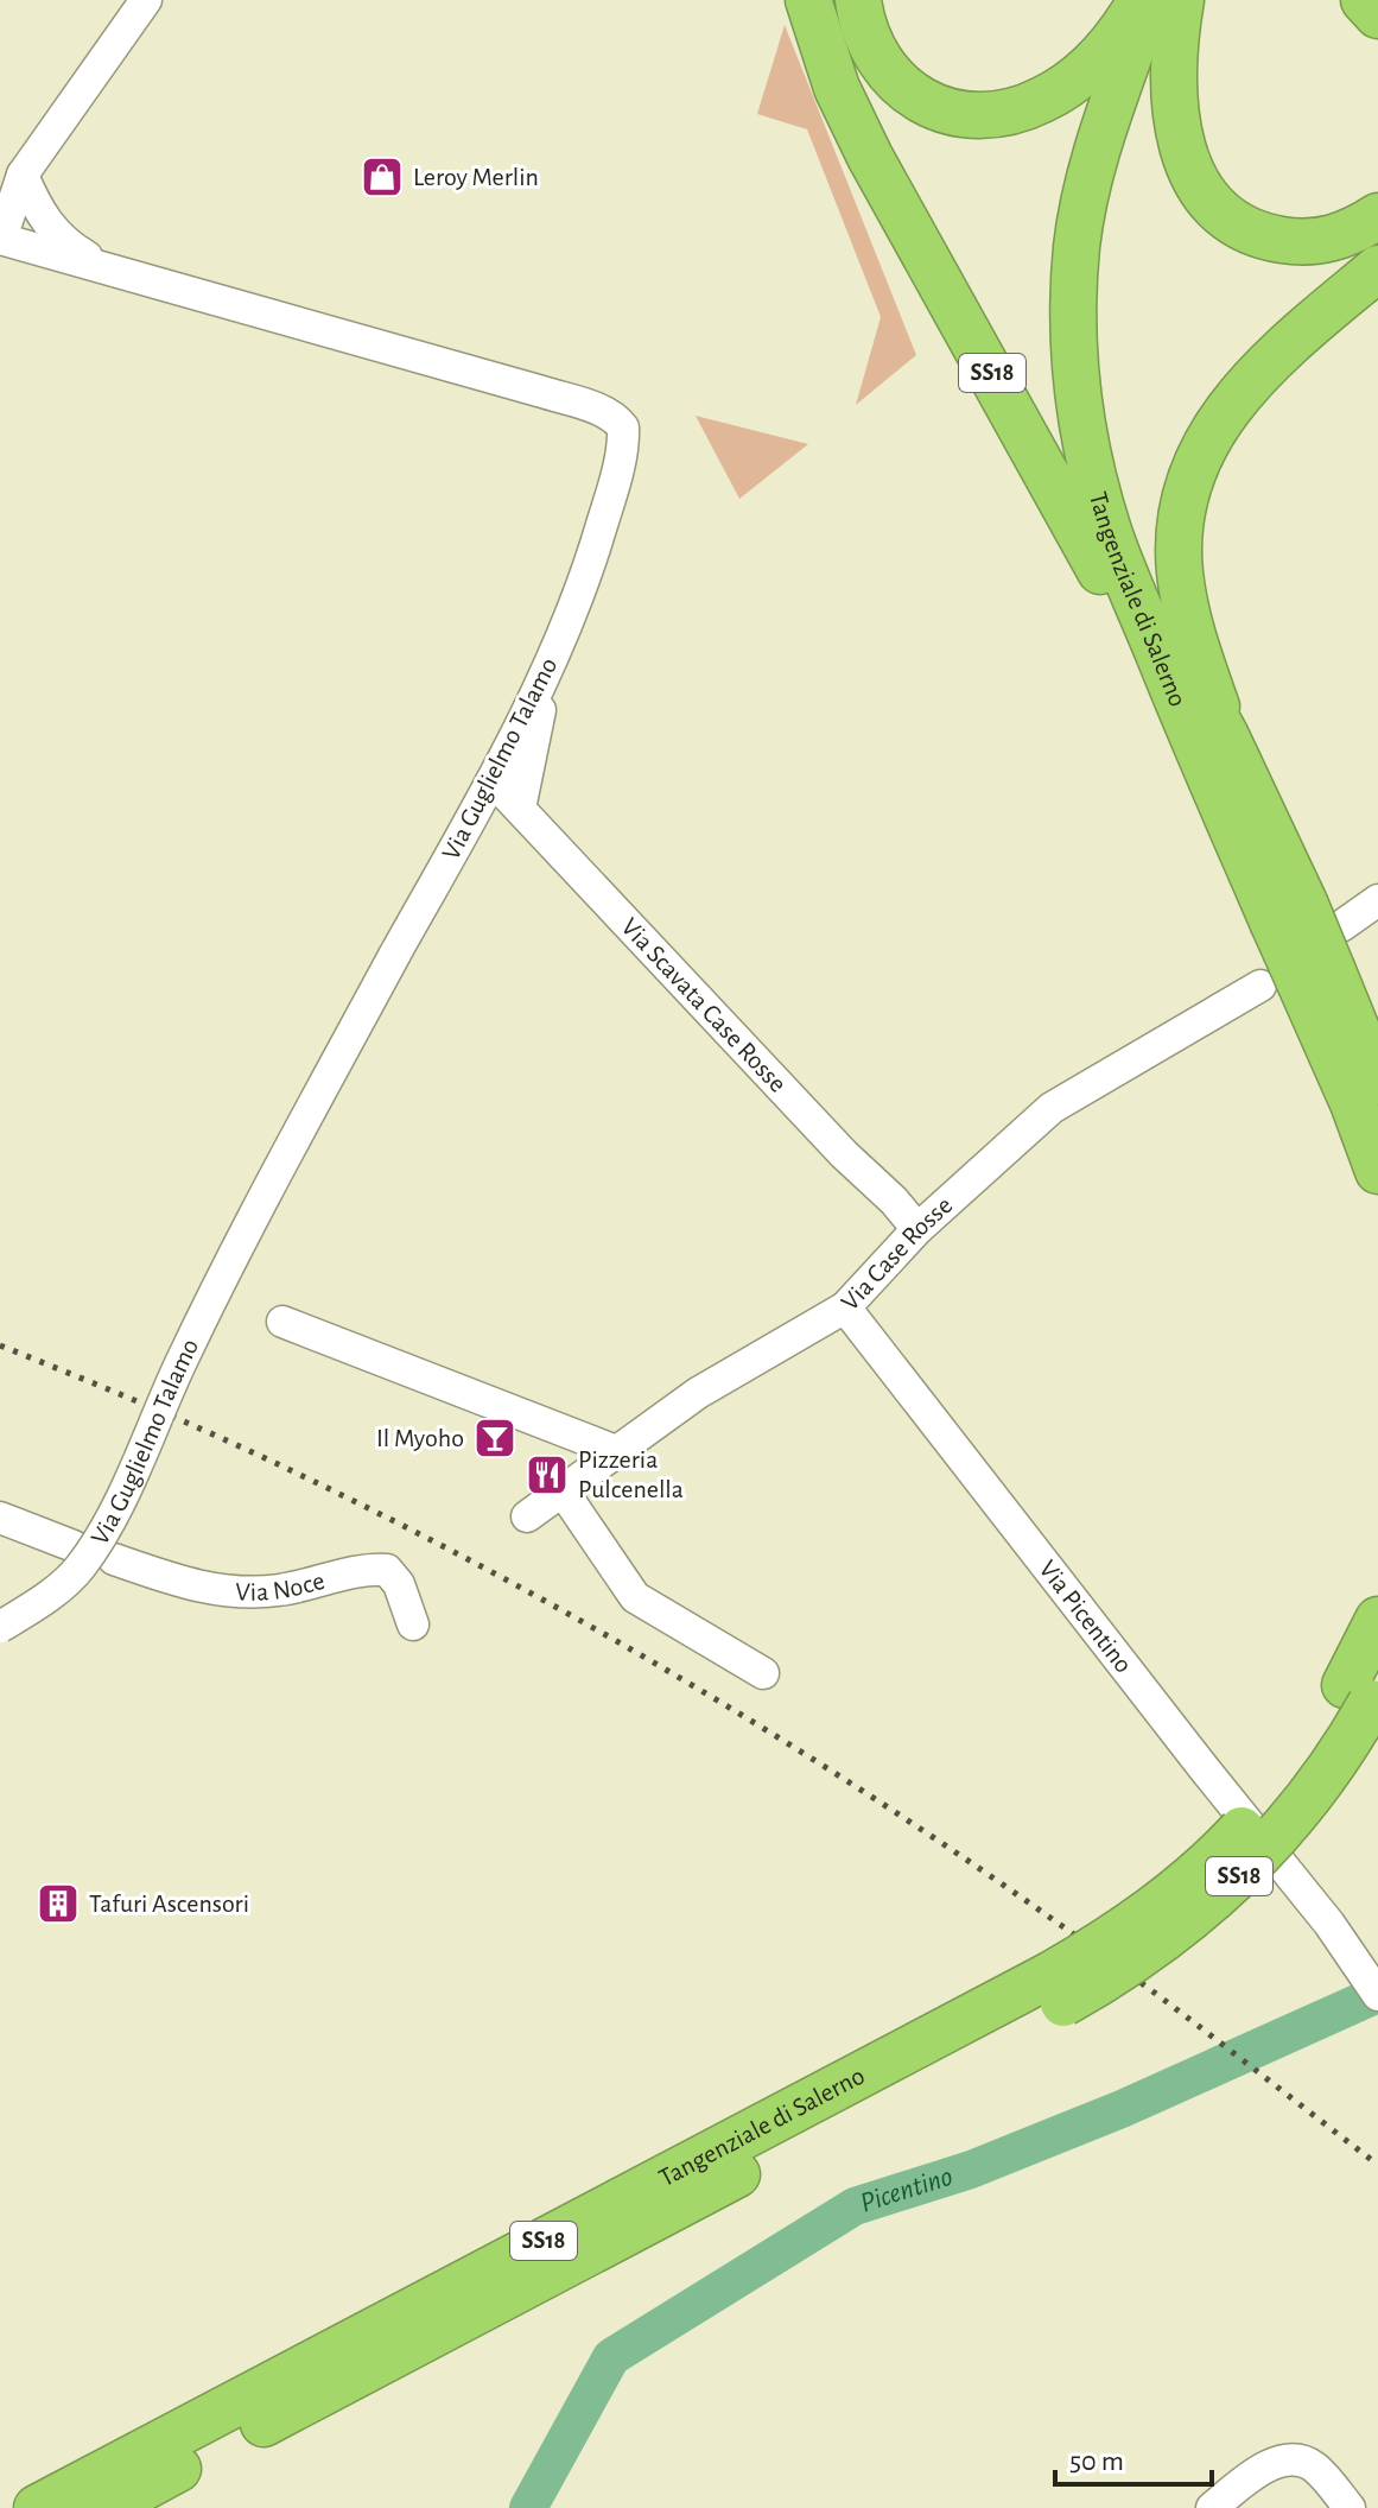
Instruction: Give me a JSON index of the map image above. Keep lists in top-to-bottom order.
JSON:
{
  "streets": {
    "highway": ["SS18", "Tangenziale di Salerno"],
    "street": [
      "Via Guglielmo Talamo",
      "Via Scavata Case Rosse",
      "Via Case Rosse",
      "Via Noce",
      "Via Picentino"
    ]
  },
  "crossings": [
    ["SS18", "Tangenziale di Salerno"],
    ["Tangenziale di Salerno", "Via Case Rosse"],
    ["Via Guglielmo Talamo", "Via Scavata Case Rosse"],
    ["Via Scavata Case Rosse", "Via Case Rosse"],
    ["Via Case Rosse", "Via Picentino"]
  ],
  "water": ["Picentino"],
  "places": {
    "shop": ["Leroy Merlin"],
    "bar": ["Il Myoho"],
    "restaurant": ["Pizzeria Pulcenella"],
    "building": ["Tafuri Ascensori"]
  },
  "scale_bar": "50 m"
}
